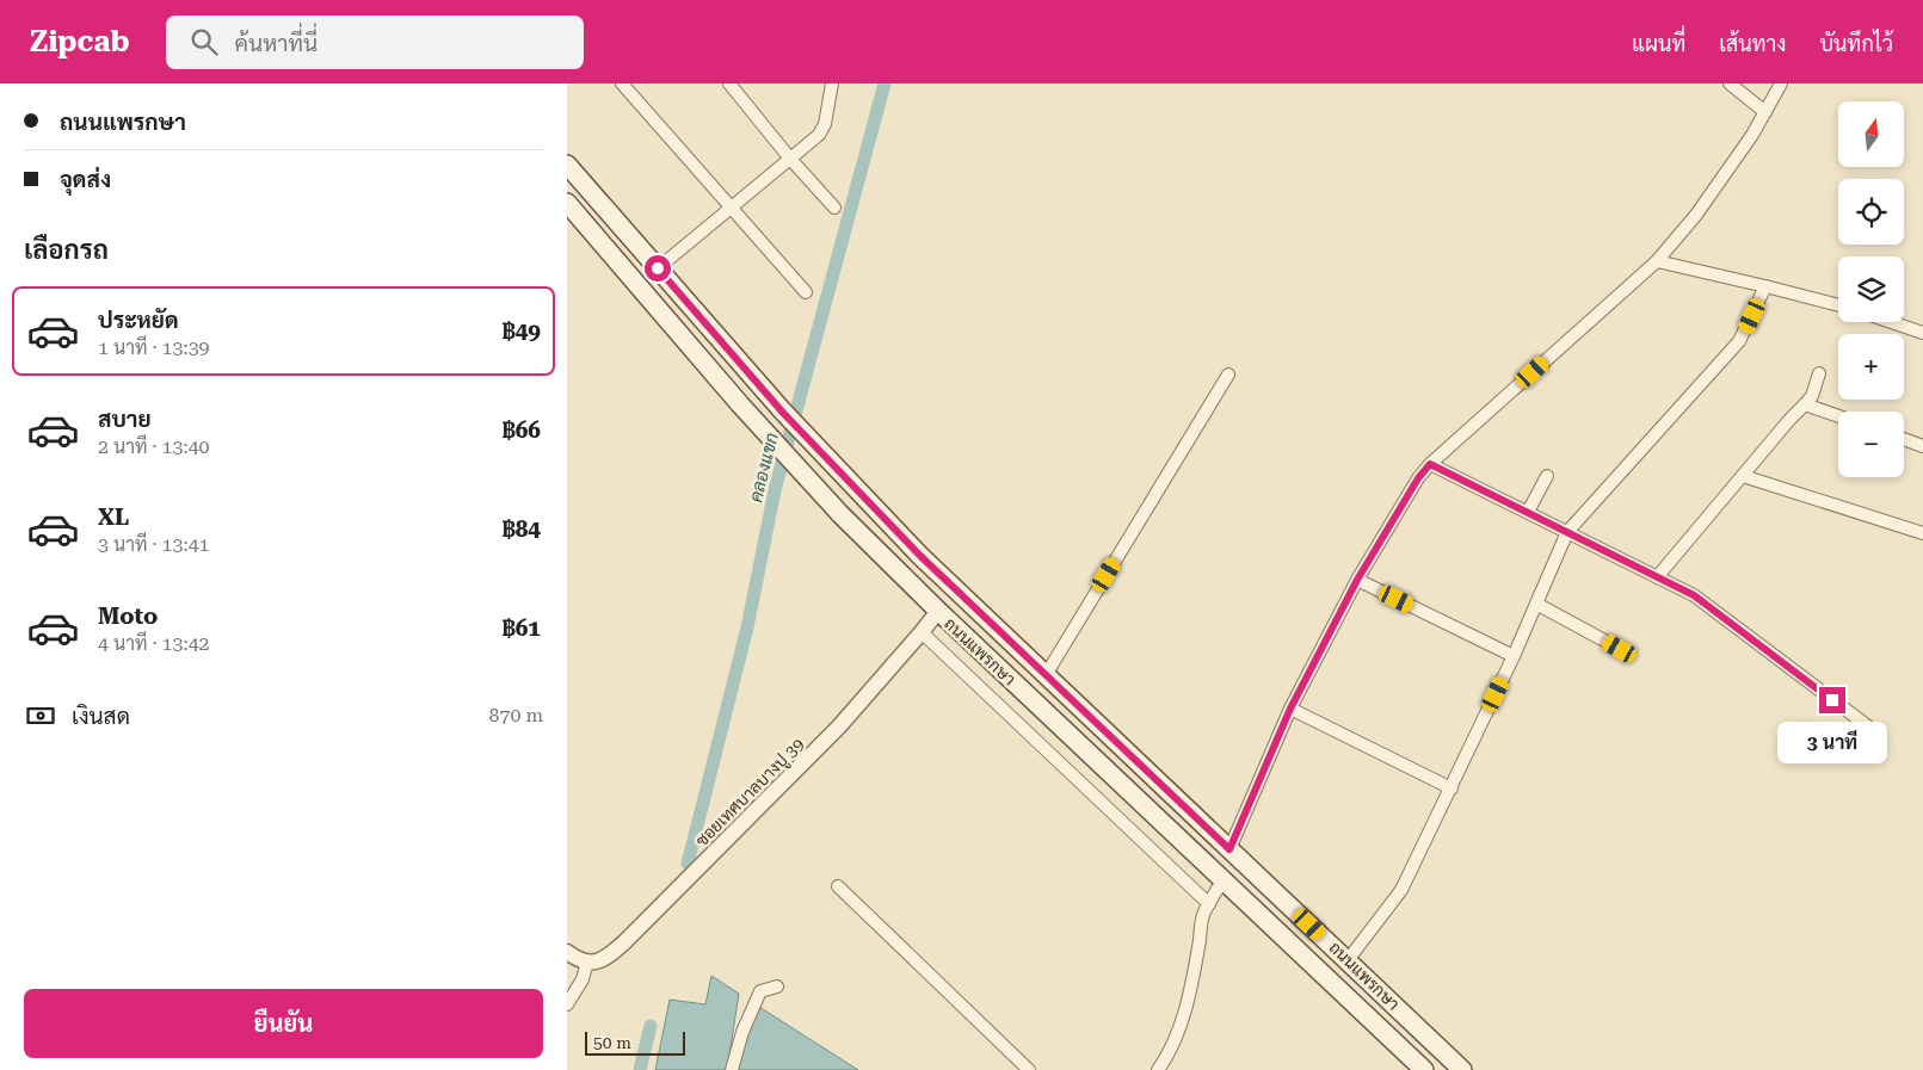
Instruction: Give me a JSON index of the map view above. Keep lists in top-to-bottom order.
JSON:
{
  "streets": {
    "main road": ["ถนนแพรกษา"],
    "street": ["ซอยเทศบาลบางปู 39"]
  },
  "crossings": [
    ["ถนนแพรกษา", "ซอยเทศบาลบางปู 39"]
  ],
  "water": ["คลองแขก"],
  "scale_bar": "50 m",
  "north": "top",
  "page": {
    "header": "Zipcab",
    "search": "ค้นหาที่นี่",
    "nav": ["แผนที่", "เส้นทาง", "บันทึกไว้"],
    "banner": ["ถนนแพรกษา", "จุดส่ง"],
    "map_buttons": ["+", "−"],
    "heading": "เลือกรถ",
    "list": [
      {
        "name": "ประหยัด",
        "note": "1 นาที · 13:39",
        "value": "฿49"
      },
      {
        "name": "สบาย",
        "note": "2 นาที · 13:40",
        "value": "฿66"
      },
      {
        "name": "XL",
        "note": "3 นาที · 13:41",
        "value": "฿84"
      },
      {
        "name": "Moto",
        "note": "4 นาที · 13:42",
        "value": "฿61"
      }
    ],
    "pay": ["เงินสด", "870 m"],
    "bubble": "3 นาที",
    "buttons": "ยืนยัน",
    "scale": "50 m"
  }
}
